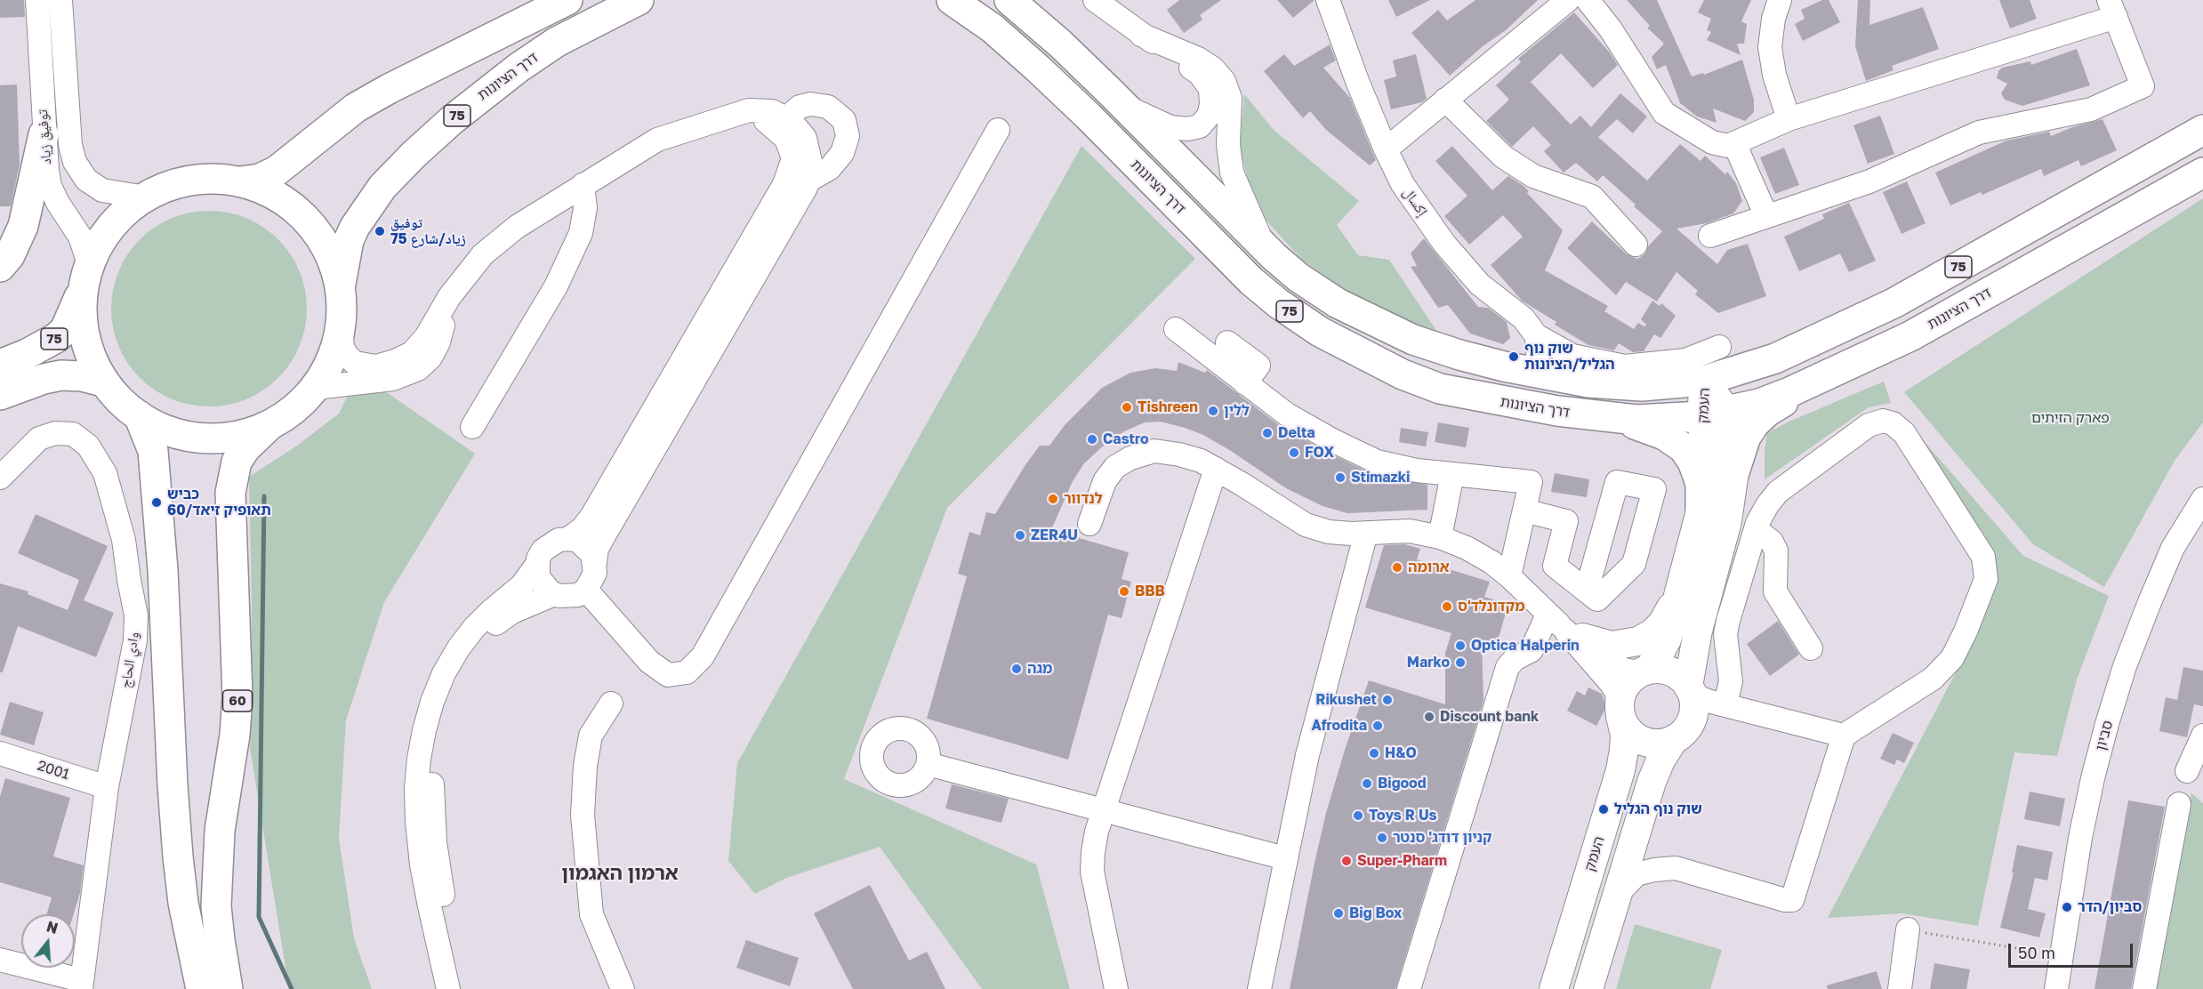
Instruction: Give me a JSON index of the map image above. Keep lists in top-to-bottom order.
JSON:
{
  "streets": {
    "highway": ["דרך הציונות", "75", "60"],
    "main road": ["העמק"],
    "street": [
      "توفيق زياد",
      "إكسال",
      "وادي الحاج",
      "סביון",
      "2001"
    ]
  },
  "crossings": [
    ["דרך הציונות", "75"],
    ["דרך הציונות", "העמק"],
    ["75", "توفيق زياد"],
    ["75", "העמק"],
    ["75", "60"],
    ["وادي الحاج", "2001"]
  ],
  "districts": ["ארמון האגמון"],
  "parks": ["פארק הזיתים"],
  "places": [
    "توفيق زياد/شارع 75",
    "שוק נוף הגליל/הציונות",
    "Tishreen",
    "ללין",
    "Delta",
    "Castro",
    "FOX",
    "Stimazki",
    "לנדוור",
    "כביש 60/תאופיק זיאד",
    "ZER4U",
    "ארומה",
    "BBB",
    "מקדונלד'ס",
    "Optica Halperin",
    "Marko",
    "מגה",
    "Rikushet",
    "Discount bank",
    "Afrodita",
    "H&O",
    "Bigood",
    "שוק נוף הגליל",
    "Toys R Us",
    "קניון דודג' סנטר",
    "Super-Pharm",
    "סביון/הדר",
    "Big Box"
  ],
  "scale_bar": "50 m",
  "north": "top"
}
